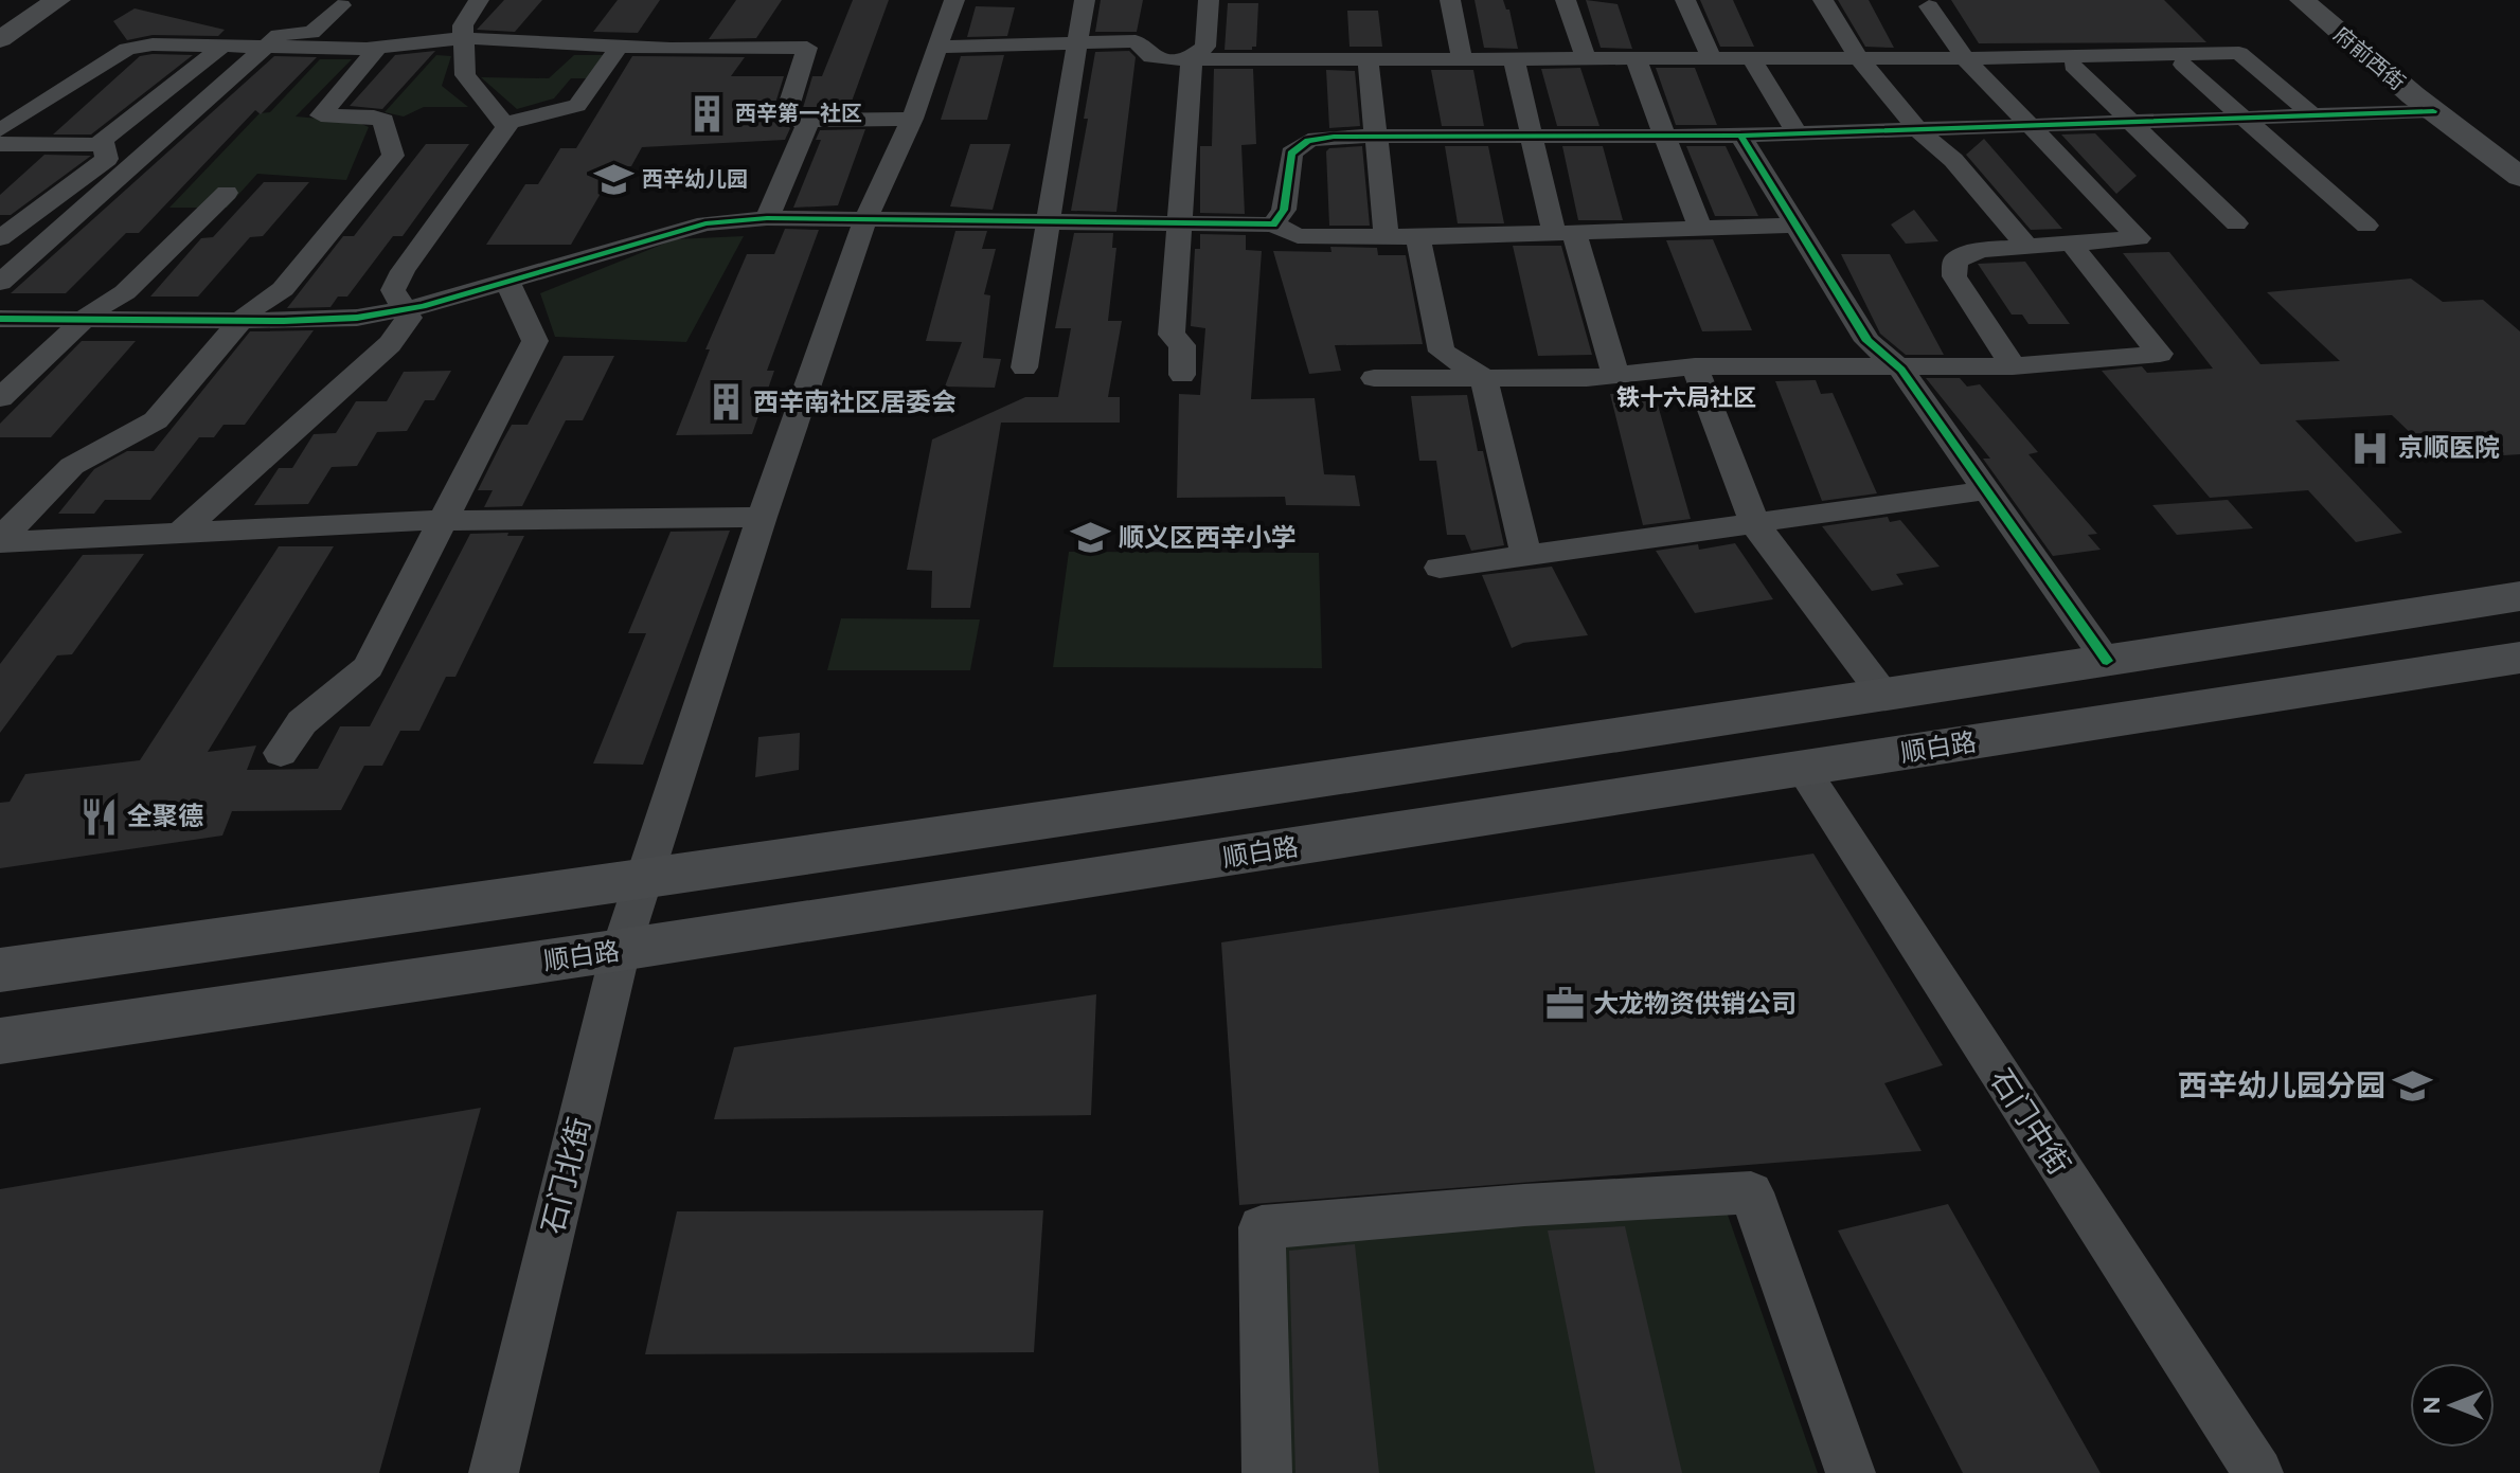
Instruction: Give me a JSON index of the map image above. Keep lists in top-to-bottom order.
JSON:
{
  "streets": {
    "main road": ["府前西街", "顺白路"],
    "street": ["石门中街", "石门北街"]
  },
  "crossings": [
    ["顺白路", "石门中街"],
    ["顺白路", "石门北街"]
  ],
  "districts": ["铁十六局社区"],
  "places": {
    "building": ["西辛第一社区", "西辛南社区居委会"],
    "school or university": ["西辛幼儿园", "顺义区西辛小学", "西辛幼儿园分园"],
    "hospital": ["京顺医院"],
    "restaurant": ["全聚德"],
    "office": ["大龙物资供销公司"]
  },
  "north": "left"
}
